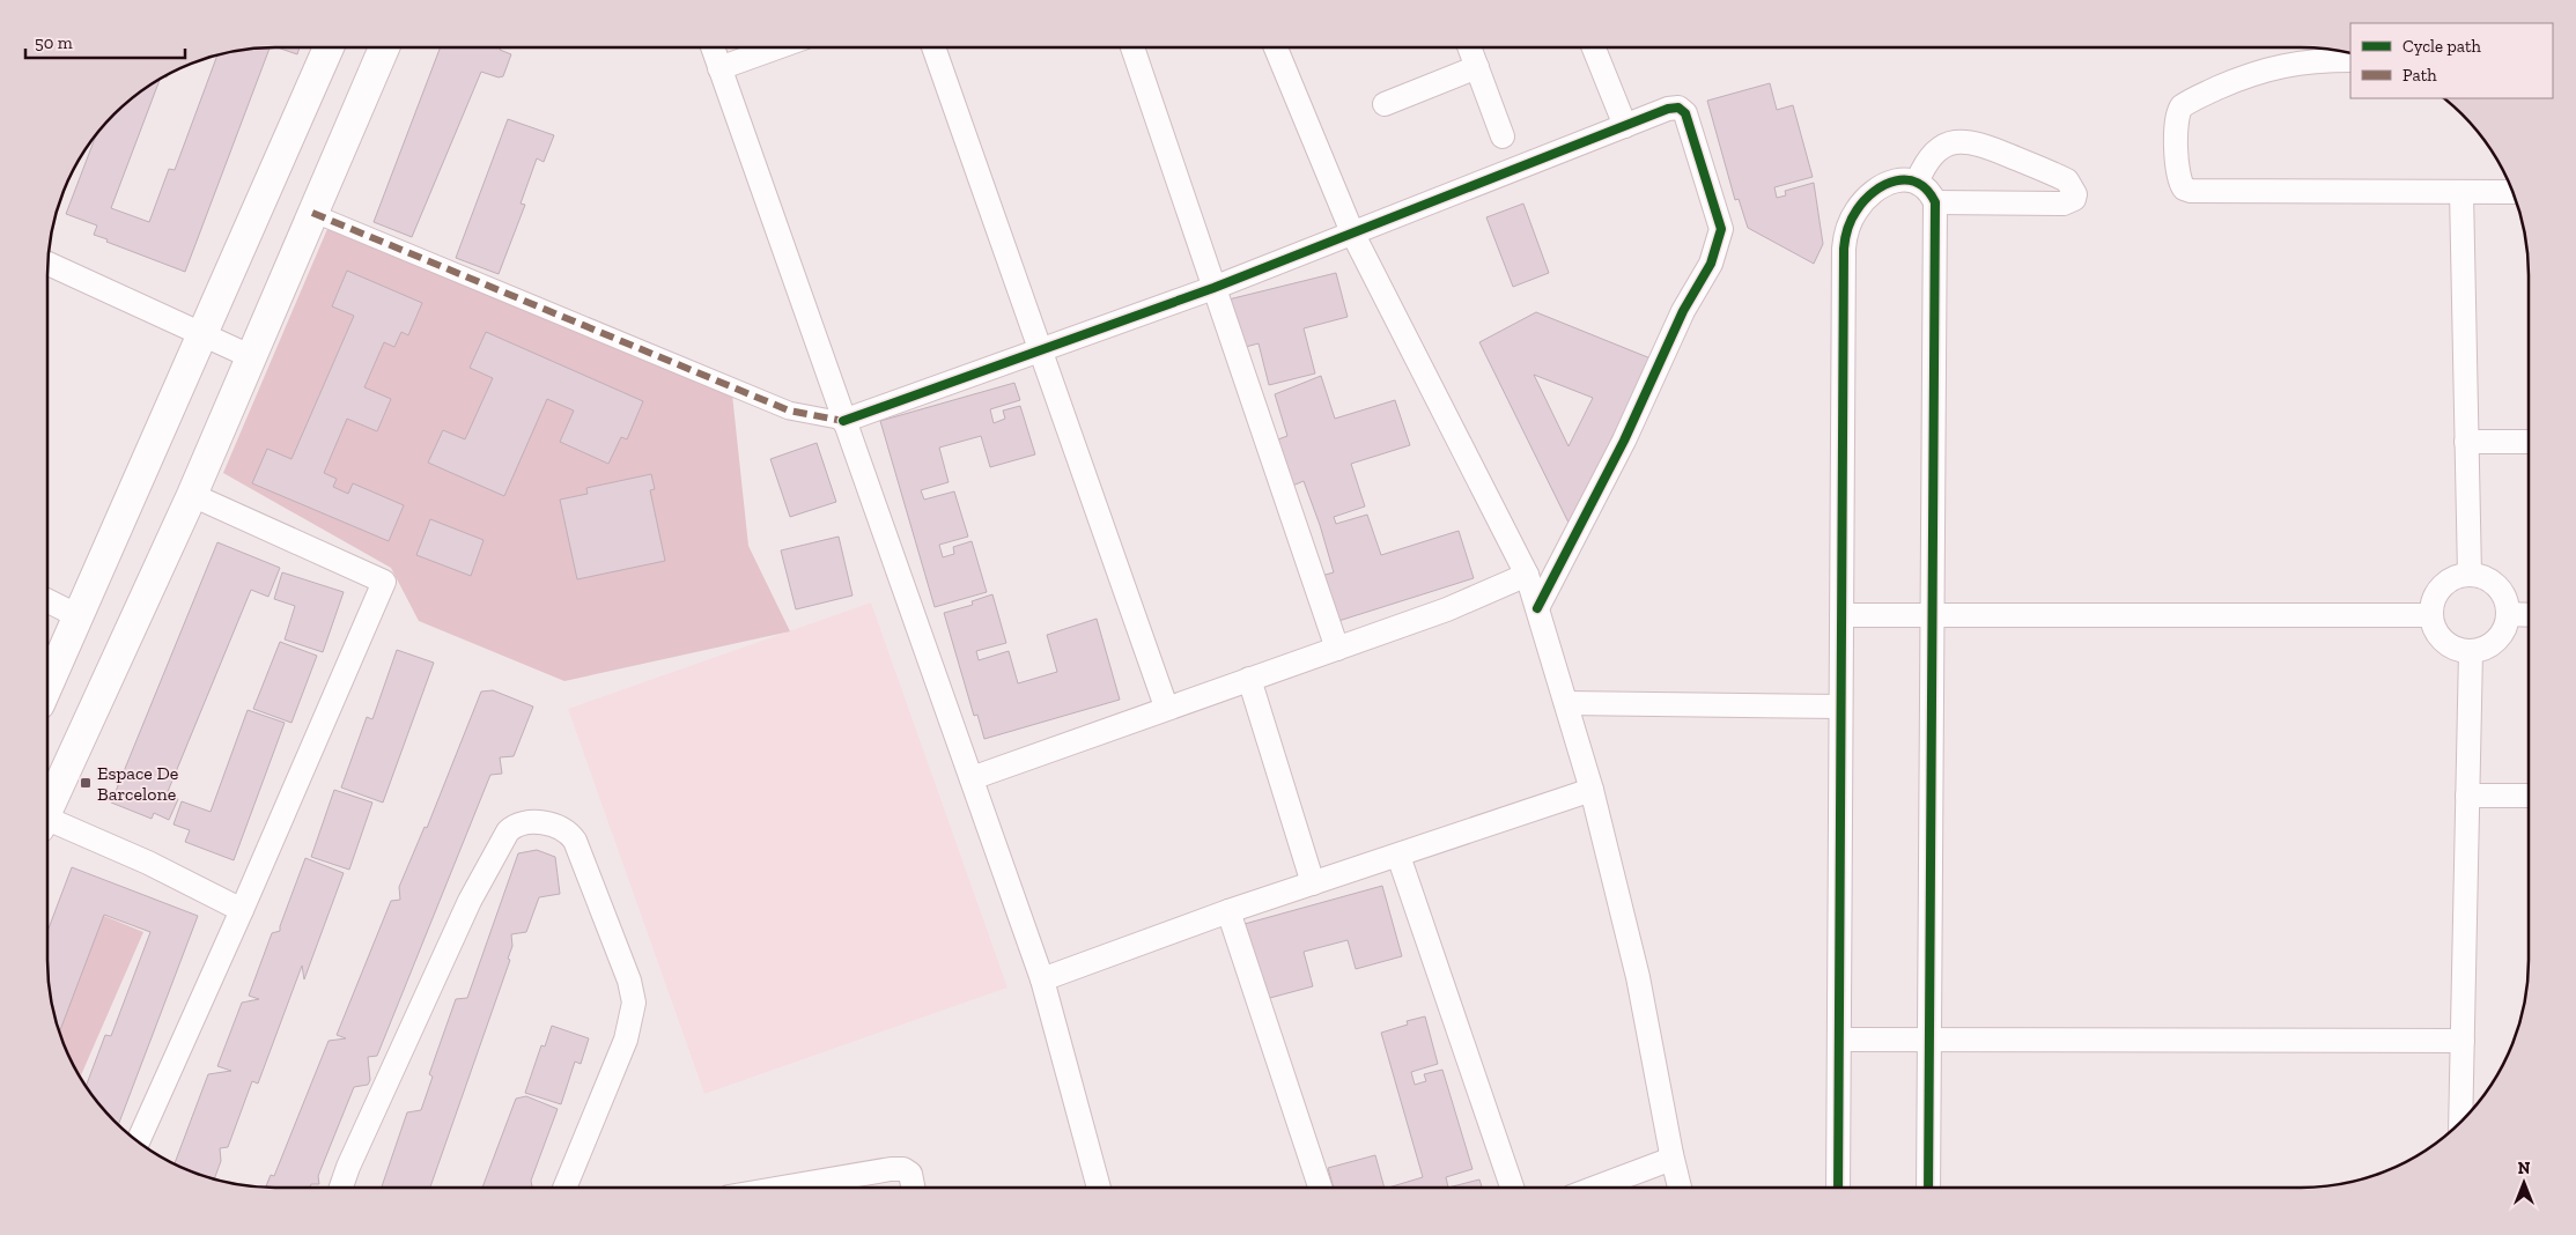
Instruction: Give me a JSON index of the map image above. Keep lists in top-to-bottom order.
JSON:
{
  "places": {
    "transit": ["Espace De Barcelone"]
  },
  "legend": ["Cycle path", "Path"],
  "scale_bar": "50 m",
  "north": "top"
}
